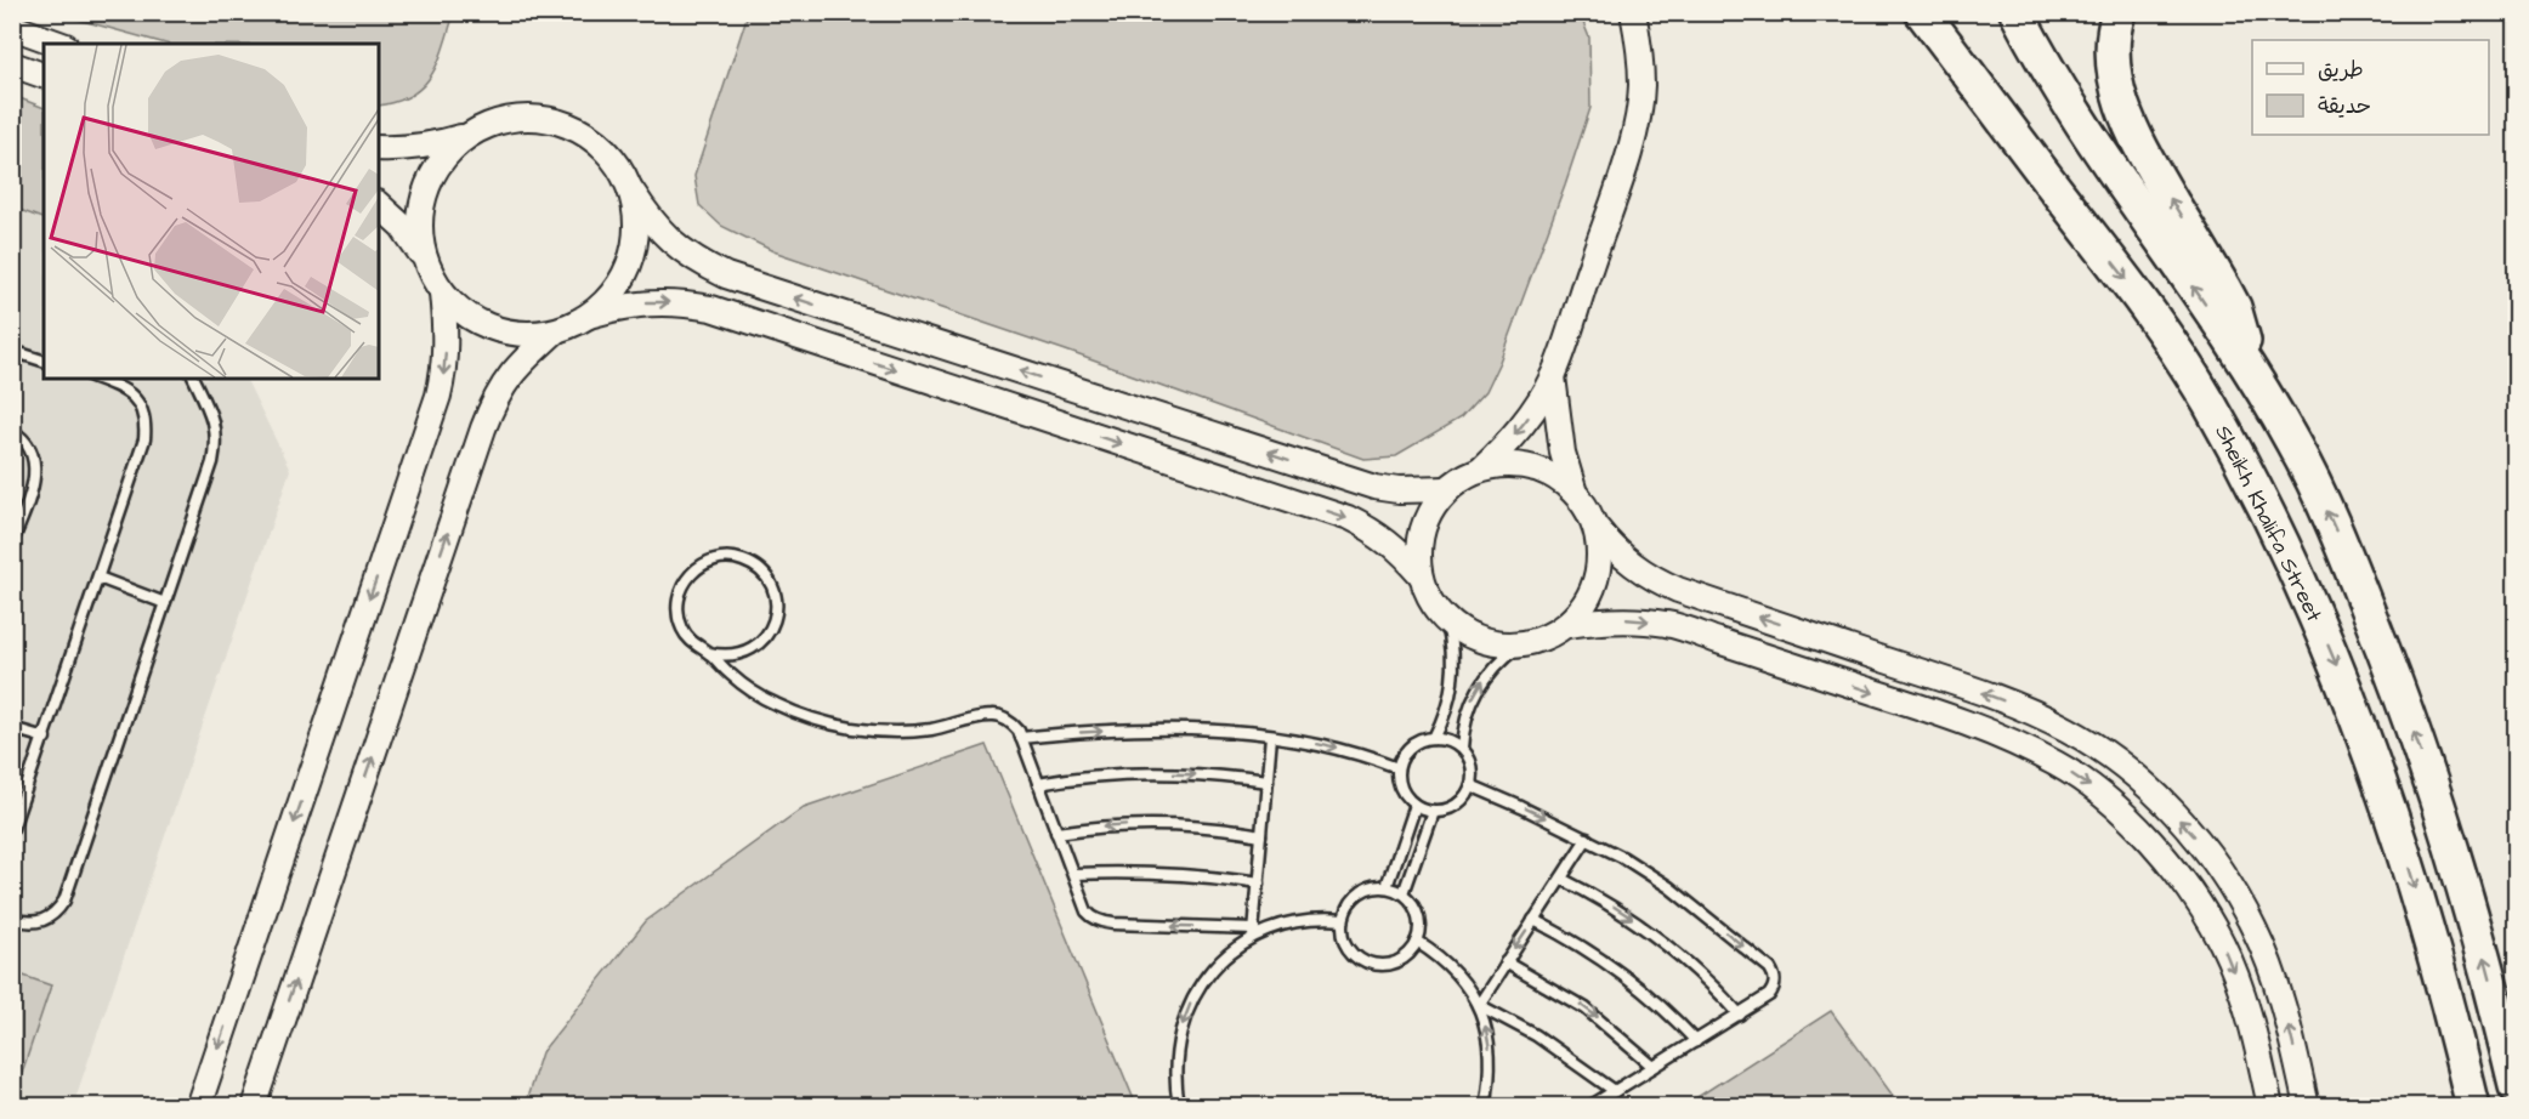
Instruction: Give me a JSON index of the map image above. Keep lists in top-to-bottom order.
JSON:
{
  "streets": {
    "highway": ["Sheikh Khalifa Street"]
  },
  "legend": ["طريق", "حديقة"]
}
